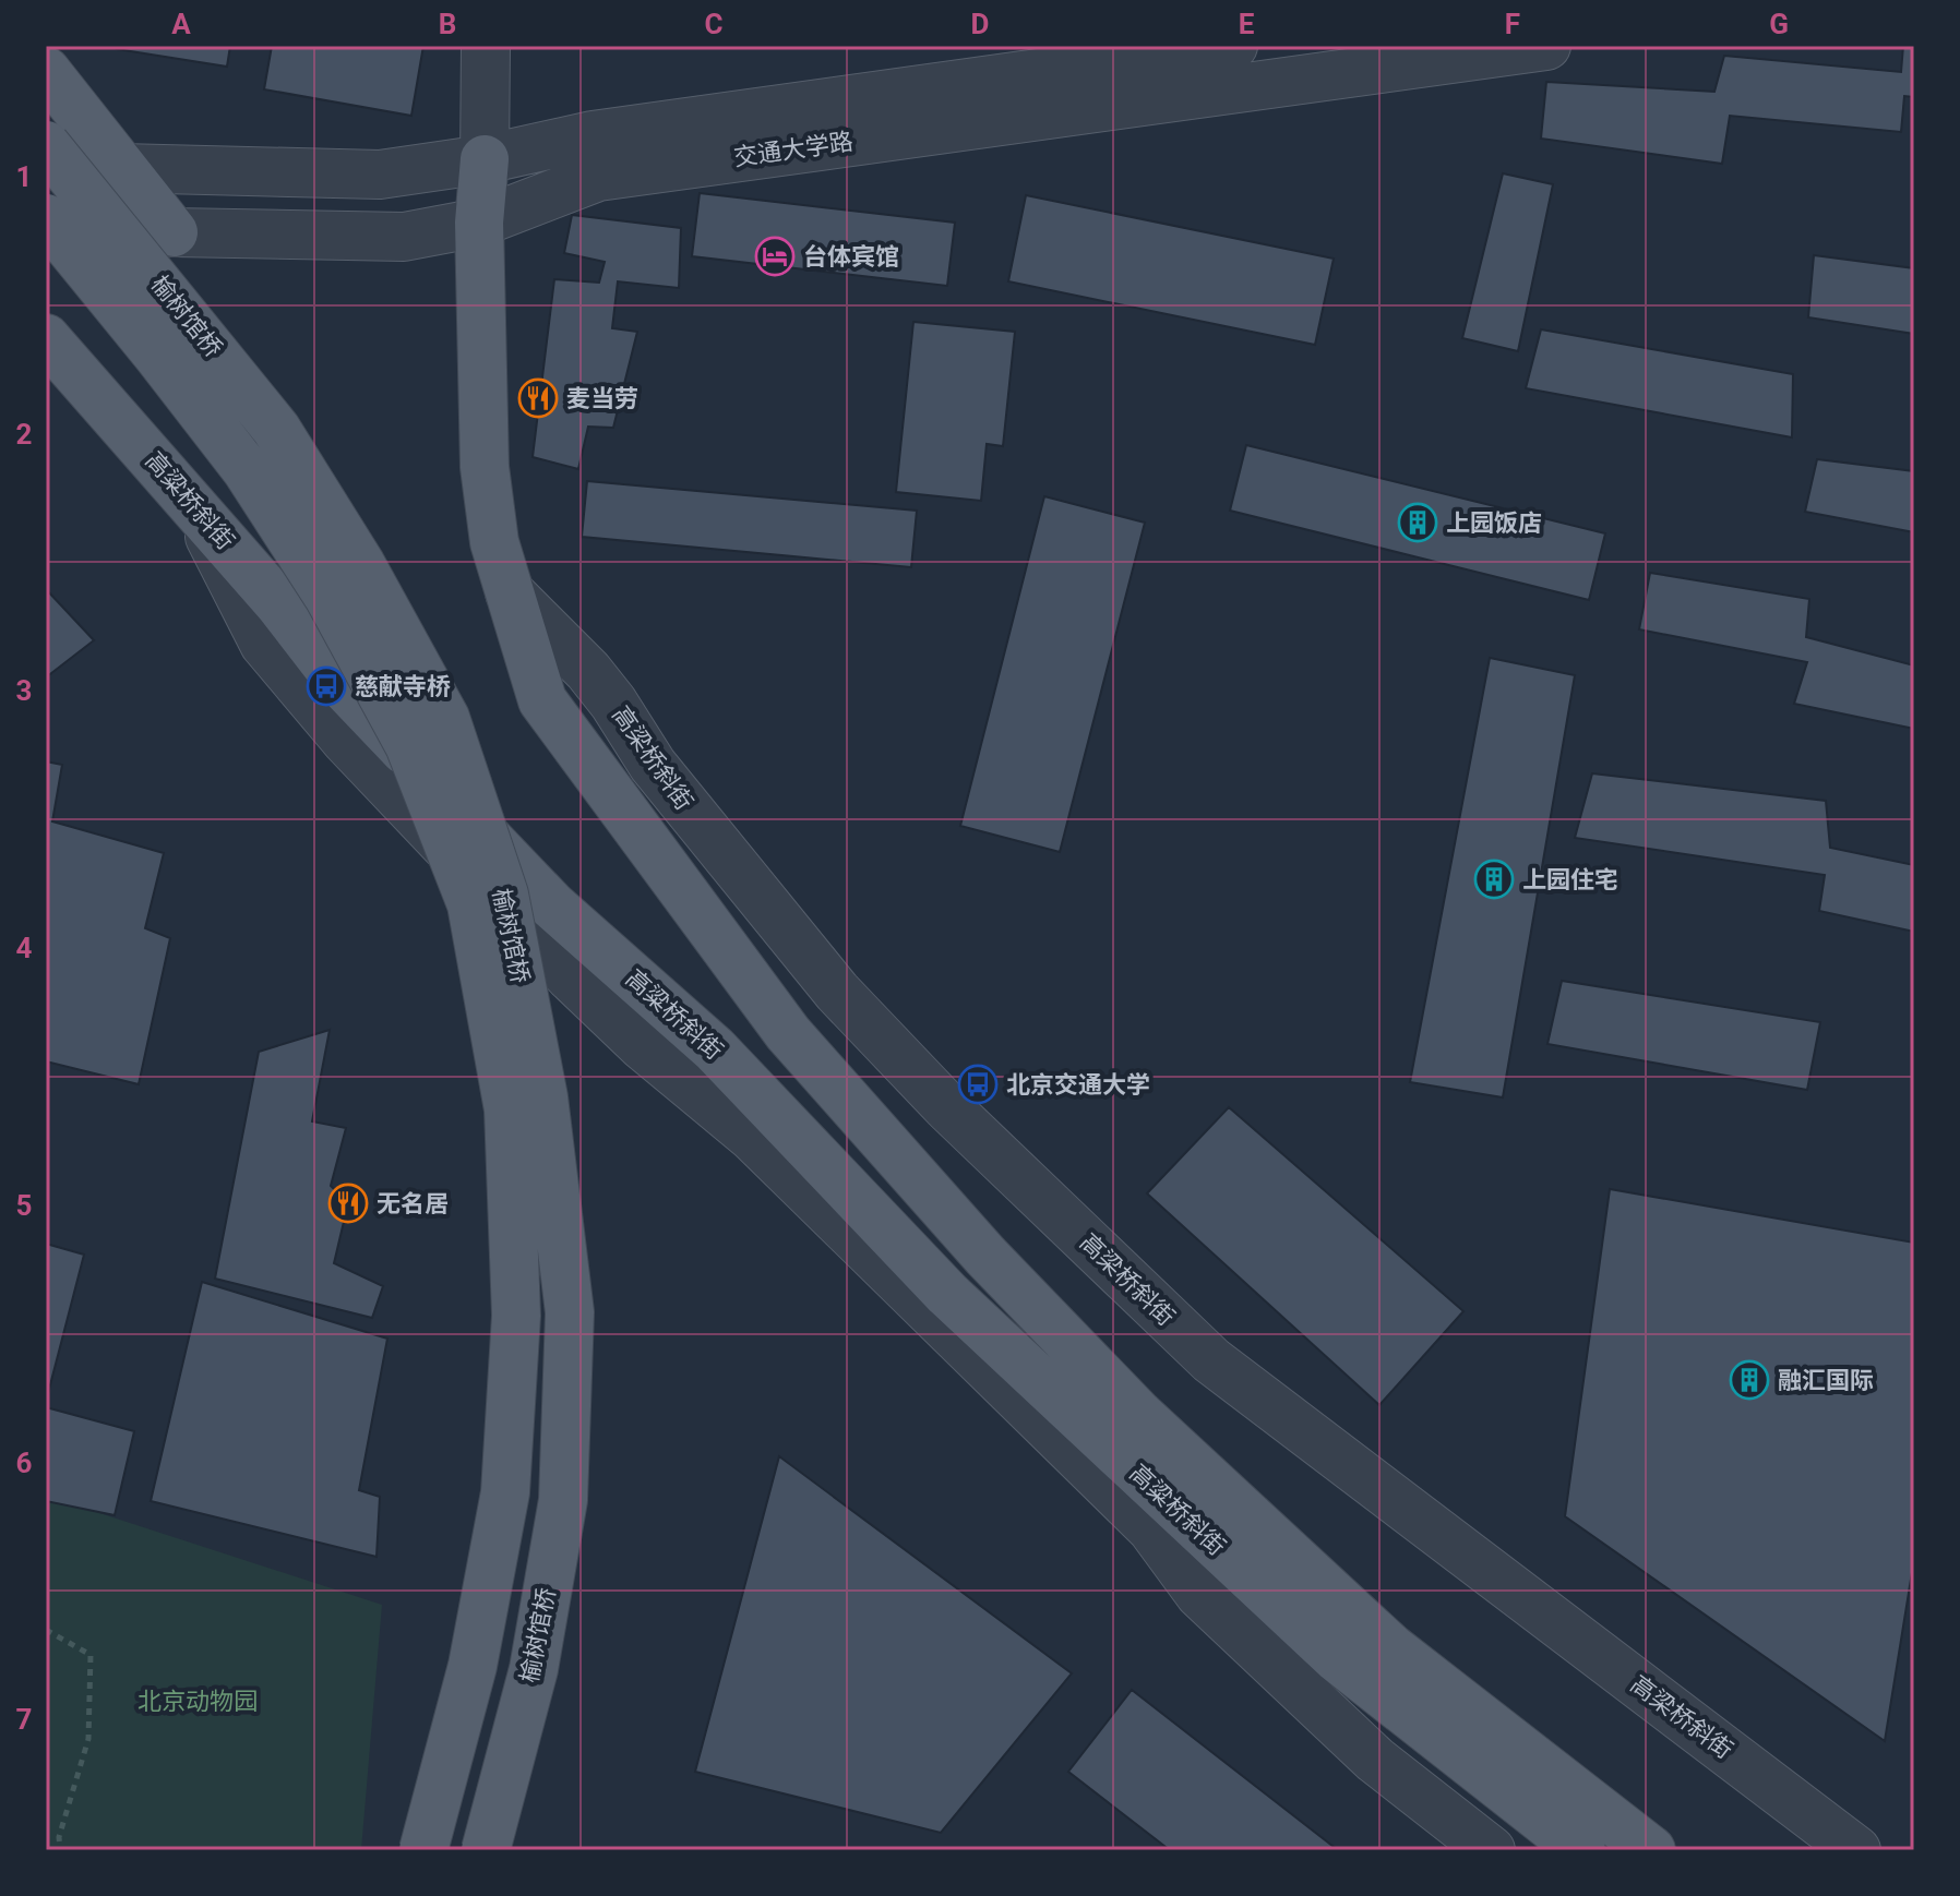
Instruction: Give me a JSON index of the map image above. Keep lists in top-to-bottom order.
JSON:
{
  "streets": {
    "main road": ["榆树馆桥", "高粱桥斜街"],
    "street": ["交通大学路", "高梁桥斜街"]
  },
  "crossings": [
    ["交通大学路", "榆树馆桥"]
  ],
  "parks": ["北京动物园"],
  "places": {
    "hotel": ["台体宾馆"],
    "restaurant": ["麦当劳", "无名居"],
    "building": ["上园饭店", "上园住宅", "融汇国际"],
    "bus stop": ["慈献寺桥", "北京交通大学"]
  },
  "grid": {
    "columns": [
      "A",
      "B",
      "C",
      "D",
      "E",
      "F",
      "G"
    ],
    "rows": [
      "1",
      "2",
      "3",
      "4",
      "5",
      "6",
      "7"
    ]
  }
}
